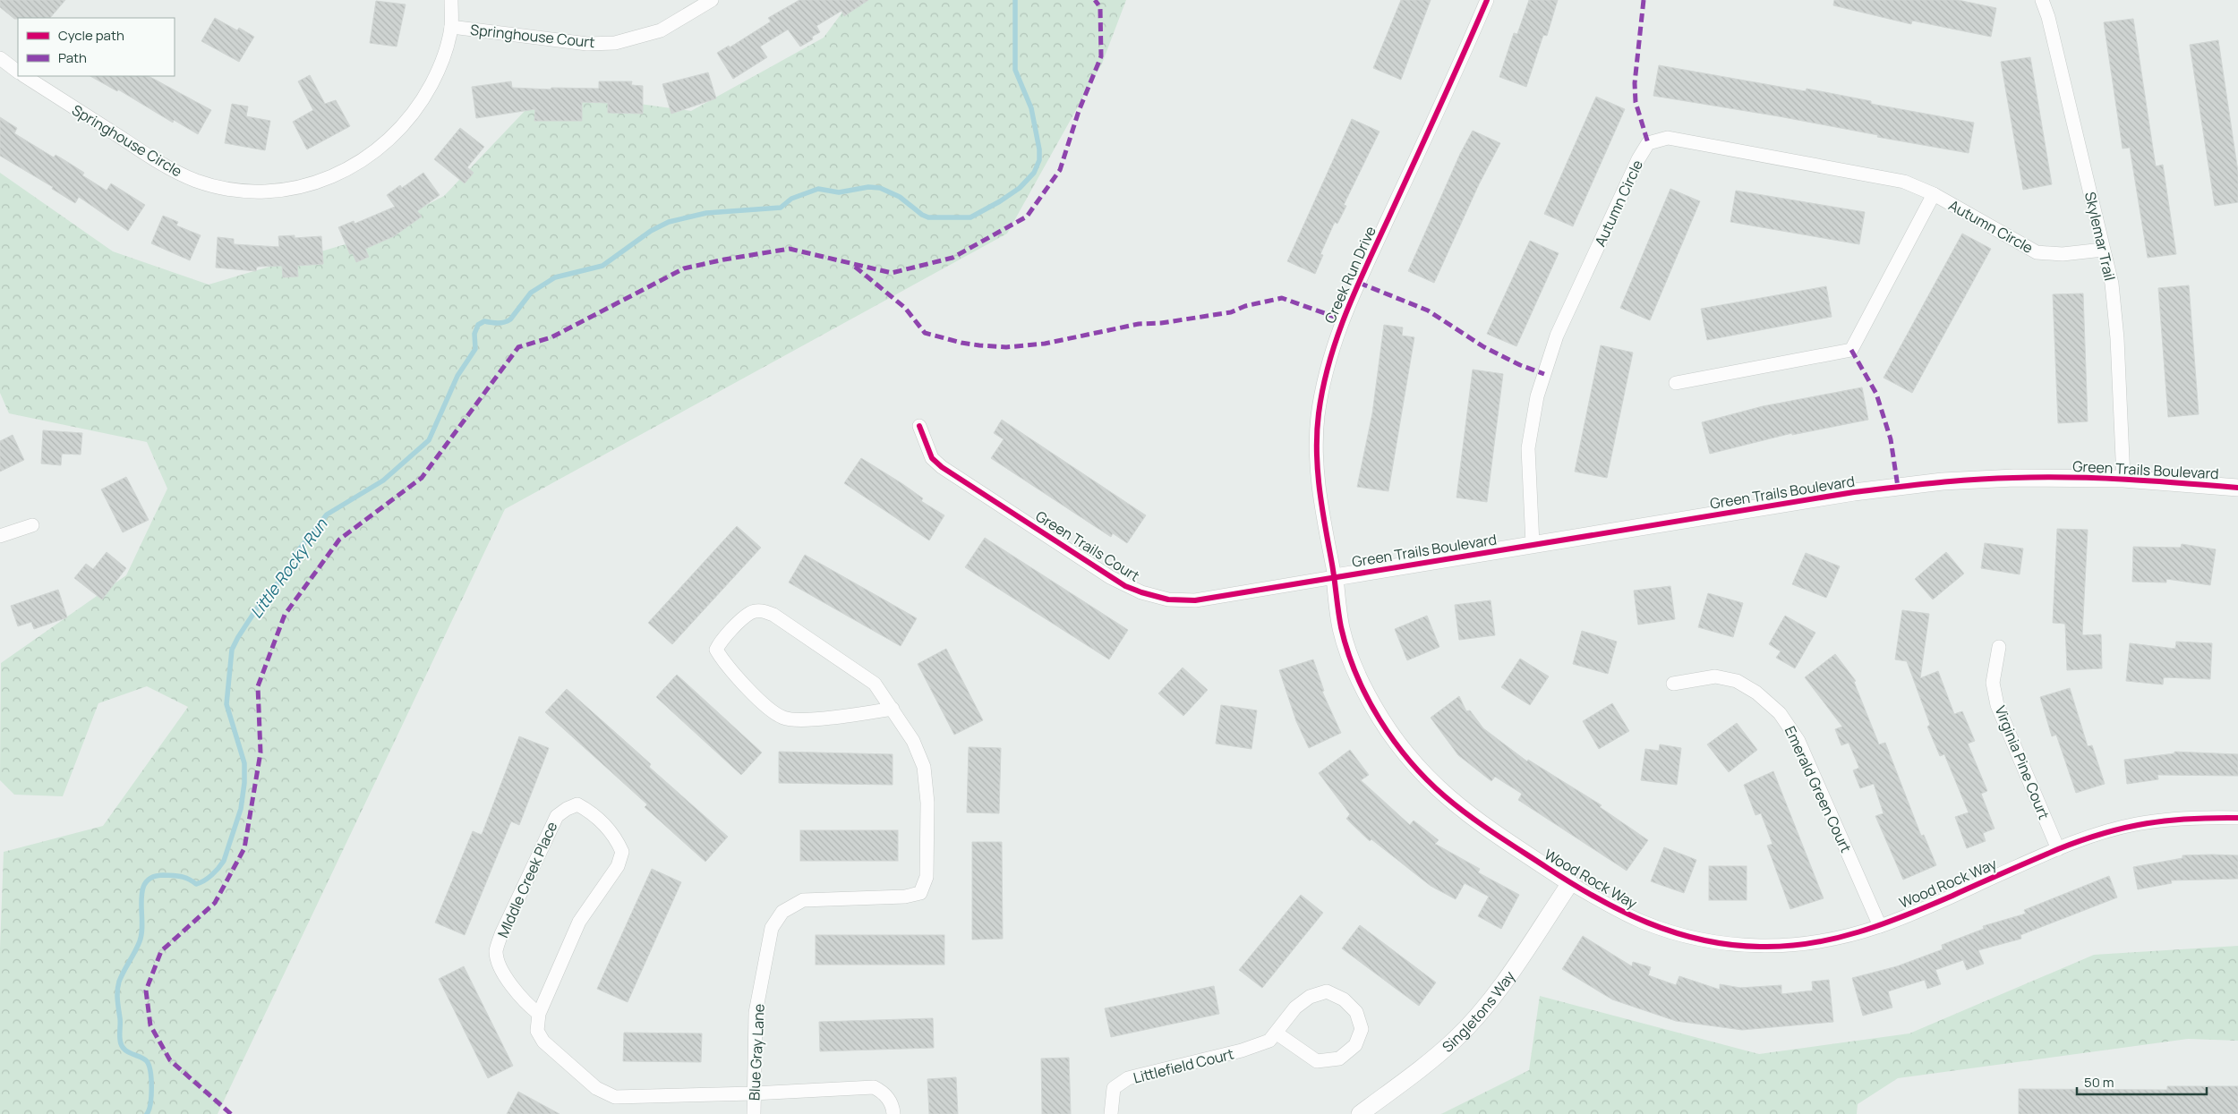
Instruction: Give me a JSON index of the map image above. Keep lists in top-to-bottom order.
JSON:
{
  "streets": {
    "street": [
      "Springhouse Court",
      "Springhouse Circle",
      "Autumn Circle",
      "Skylemar Trail",
      "Creek Run Drive",
      "Green Trails Boulevard",
      "Green Trails Court",
      "Virginia Pine Court",
      "Emerald Green Court",
      "Wood Rock Way",
      "MIddle Creek Place",
      "Singletons Way",
      "Blue Gray Lane",
      "Littlefield Court"
    ]
  },
  "crossings": [
    ["Springhouse Court", "Springhouse Circle"],
    ["Autumn Circle", "Skylemar Trail"],
    ["Autumn Circle", "Green Trails Boulevard"],
    ["Skylemar Trail", "Green Trails Boulevard"],
    ["Creek Run Drive", "Green Trails Boulevard"],
    ["Creek Run Drive", "Green Trails Court"],
    ["Creek Run Drive", "Wood Rock Way"],
    ["Green Trails Boulevard", "Green Trails Court"],
    ["Green Trails Boulevard", "Wood Rock Way"],
    ["Green Trails Court", "Wood Rock Way"],
    ["Virginia Pine Court", "Wood Rock Way"],
    ["Emerald Green Court", "Wood Rock Way"],
    ["Wood Rock Way", "Singletons Way"],
    ["MIddle Creek Place", "Blue Gray Lane"]
  ],
  "water": ["Little Rocky Run"],
  "legend": ["Cycle path", "Path"],
  "scale_bar": "50 m"
}
